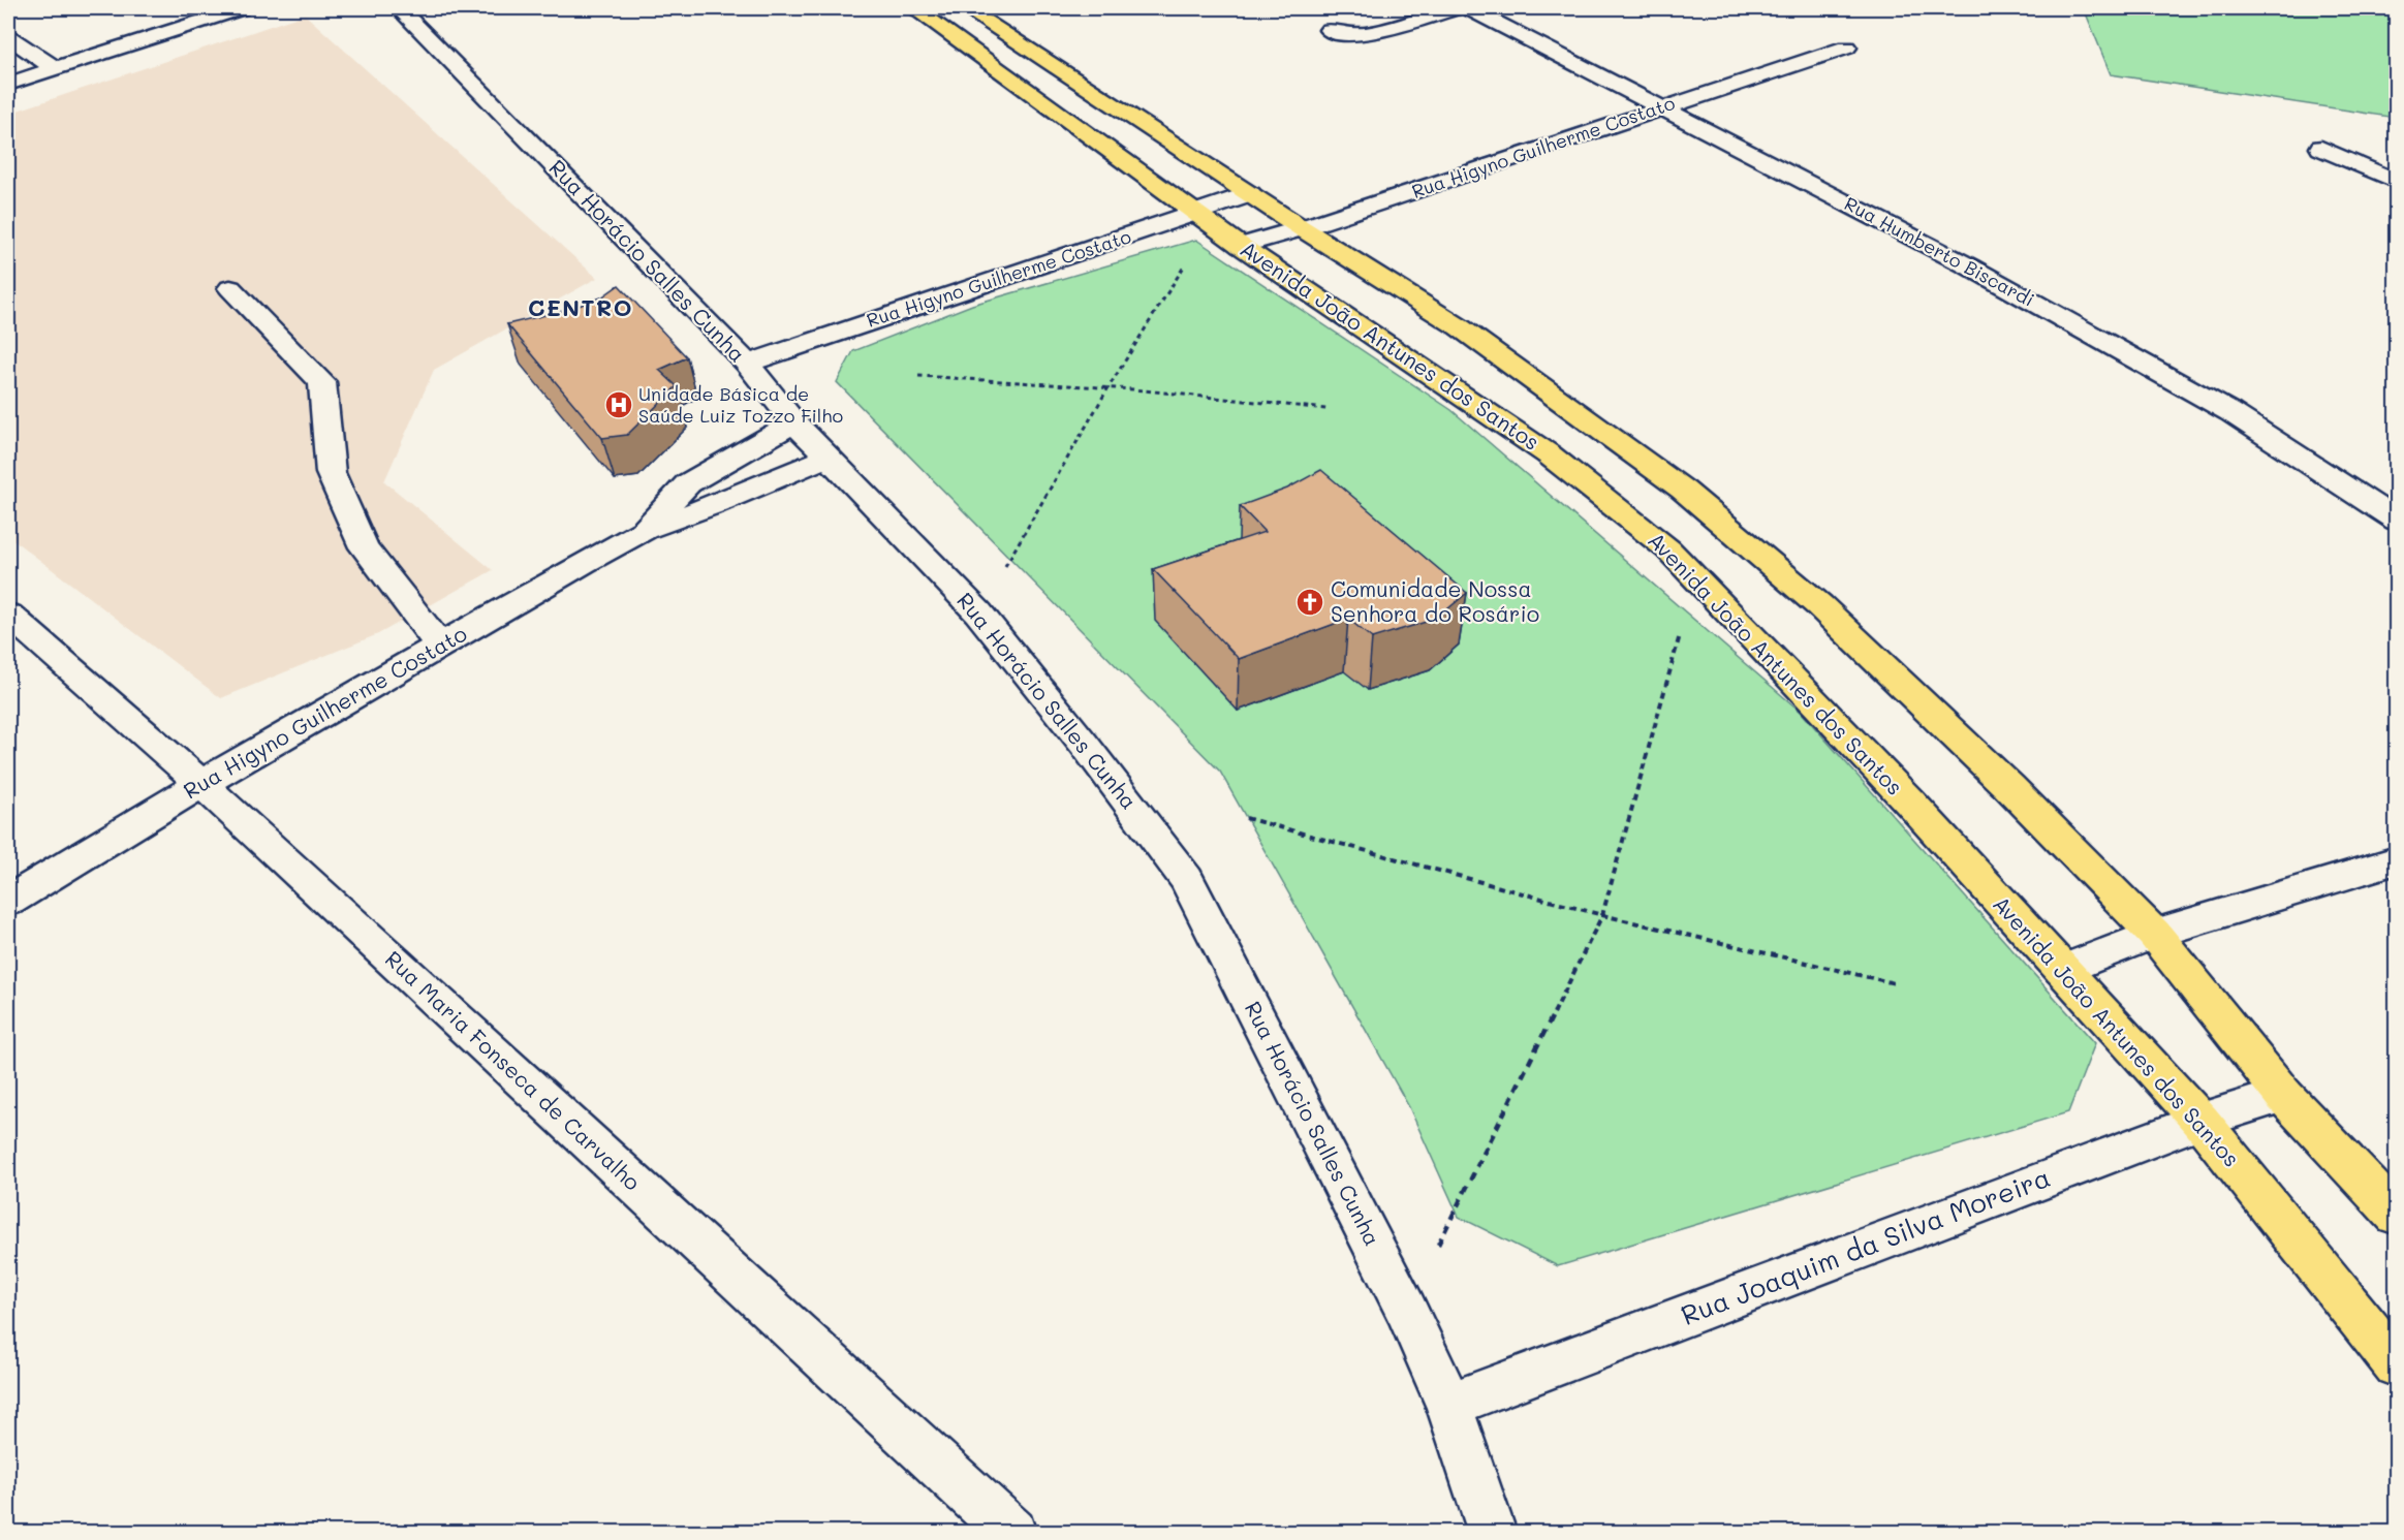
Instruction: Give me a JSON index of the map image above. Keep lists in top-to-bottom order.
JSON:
{
  "streets": {
    "main road": ["Avenida João Antunes dos Santos"],
    "street": [
      "Rua Higyno Guilherme Costato",
      "Rua Humberto Biscardi",
      "Rua Horácio Salles Cunha",
      "Rua Maria Fonseca de Carvalho",
      "Rua Joaquim da Silva Moreira"
    ]
  },
  "crossings": [
    ["Rua Higyno Guilherme Costato", "Rua Humberto Biscardi"],
    ["Rua Higyno Guilherme Costato", "Rua Horácio Salles Cunha"],
    ["Rua Higyno Guilherme Costato", "Avenida João Antunes dos Santos"],
    ["Rua Higyno Guilherme Costato", "Rua Maria Fonseca de Carvalho"],
    ["Rua Horácio Salles Cunha", "Rua Joaquim da Silva Moreira"],
    ["Avenida João Antunes dos Santos", "Rua Joaquim da Silva Moreira"]
  ],
  "districts": ["CENTRO"],
  "places": {
    "hospital": ["Unidade Básica de Saúde Luiz Tozzo Filho"],
    "church": ["Comunidade Nossa Senhora do Rosário"]
  }
}
